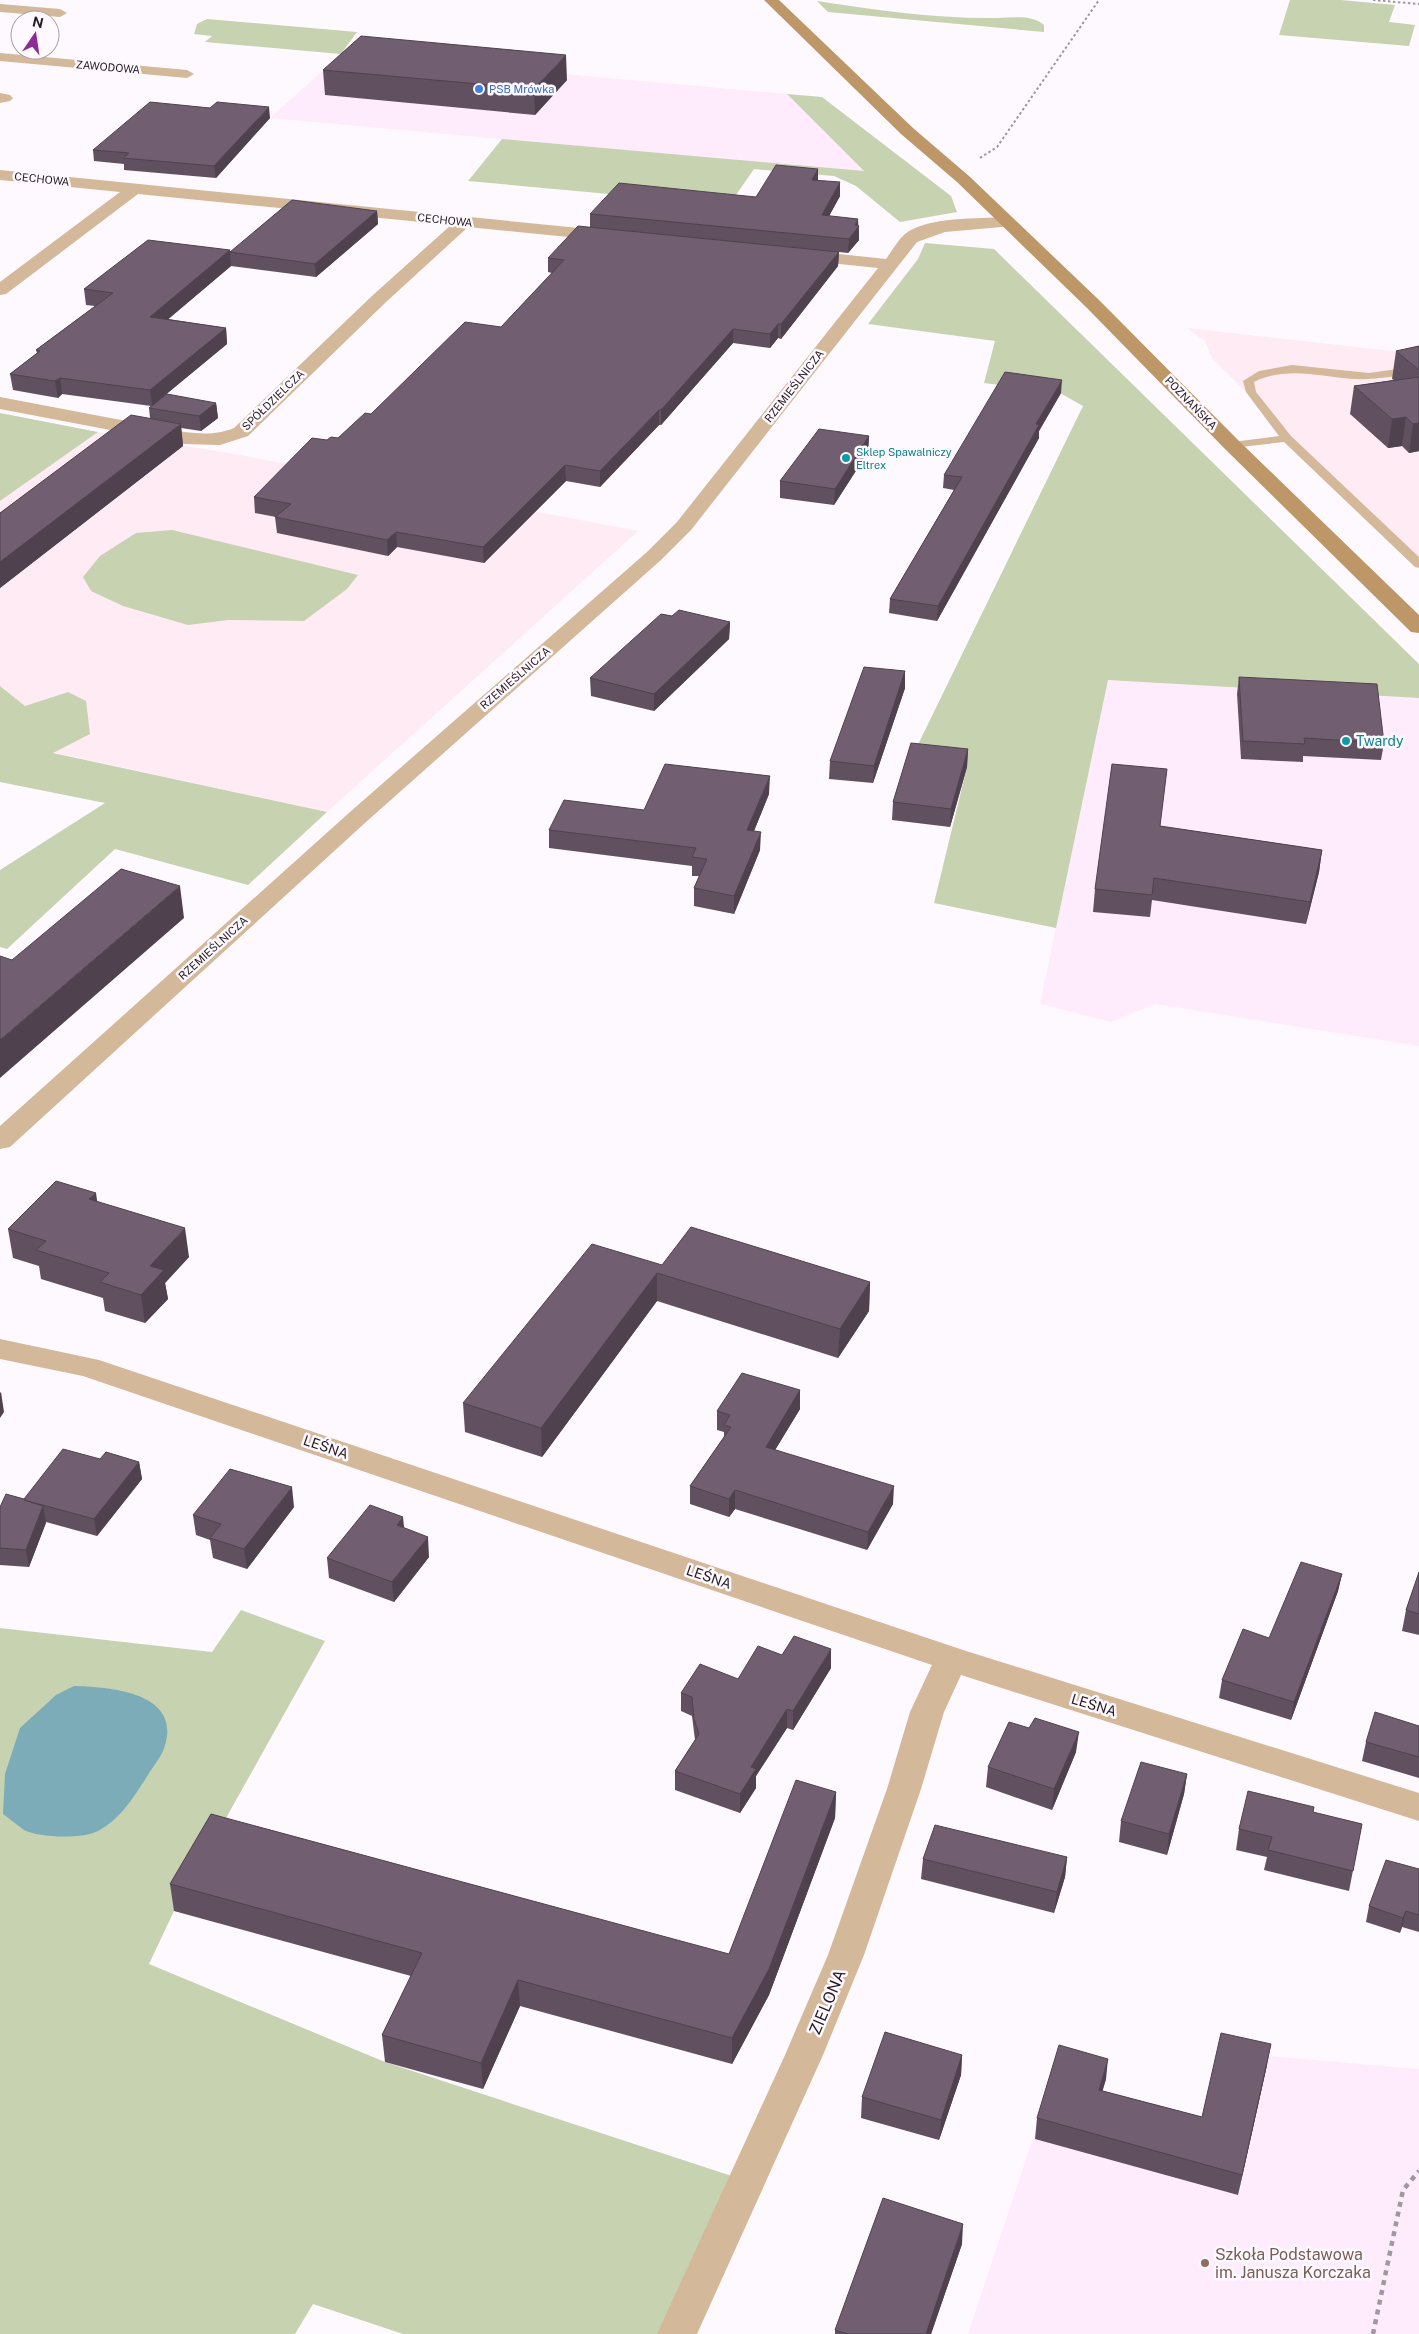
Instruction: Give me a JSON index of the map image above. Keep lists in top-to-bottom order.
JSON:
{
  "streets": {
    "main road": ["POZNAŃSKA"],
    "street": [
      "ZAWODOWA",
      "CECHOWA",
      "RZEMIEŚLNICZA",
      "SPÓŁDZIELCZA",
      "LEŚNA",
      "ZIELONA"
    ]
  },
  "crossings": [
    ["CECHOWA", "SPÓŁDZIELCZA"],
    ["RZEMIEŚLNICZA", "POZNAŃSKA"],
    ["LEŚNA", "ZIELONA"]
  ],
  "places": [
    "PSB Mrówka",
    "Sklep Spawalniczy Eltrex",
    "Twardy",
    "Szkoła Podstawowa im. Janusza Korczaka"
  ],
  "north": "top"
}
